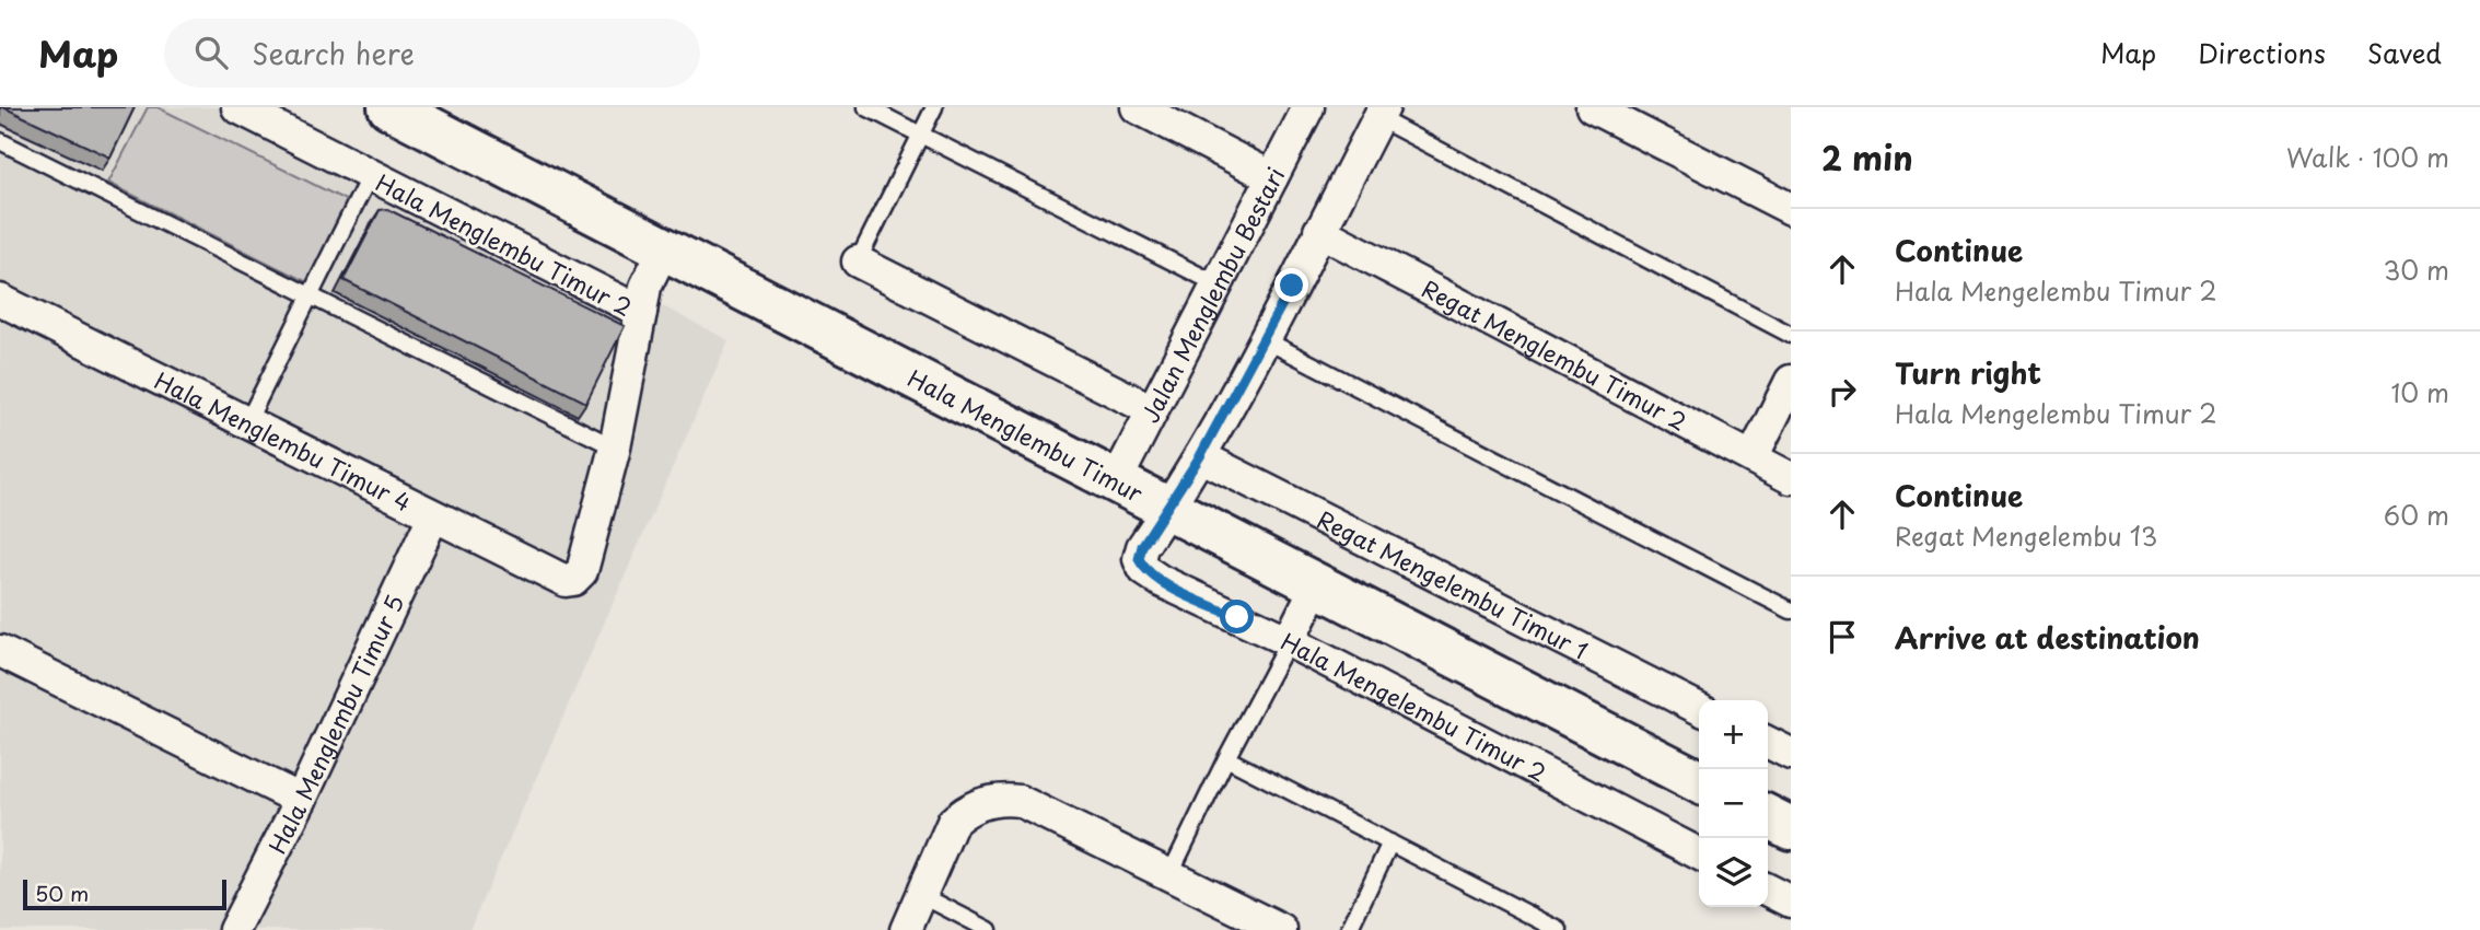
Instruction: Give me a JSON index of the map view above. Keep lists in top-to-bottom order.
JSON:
{
  "streets": {
    "street": [
      "Hala Menglembu Timur 2",
      "Jalan Menglembu Bestari",
      "Regat Menglembu Timur 2",
      "Hala Menglembu Timur",
      "Hala Menglembu Timur 4",
      "Regat Mengelembu Timur 1",
      "Hala Mengelembu Timur 2",
      "Hala Menglembu Timur 5"
    ]
  },
  "crossings": [
    ["Hala Menglembu Timur 2", "Hala Menglembu Timur 4"],
    ["Jalan Menglembu Bestari", "Hala Menglembu Timur"],
    ["Hala Menglembu Timur", "Hala Mengelembu Timur 2"],
    ["Hala Menglembu Timur 4", "Hala Menglembu Timur 5"]
  ],
  "scale_bar": "50 m",
  "page": {
    "header": "Map",
    "search": "Search here",
    "nav": ["Map", "Directions", "Saved"],
    "heading": ["2 min", "Walk · 100 m"],
    "list": [
      ["Continue", "Hala Mengelembu Timur 2", "30 m"],
      ["Turn right", "Hala Mengelembu Timur 2", "10 m"],
      ["Continue", "Regat Mengelembu 13", "60 m"],
      "Arrive at destination"
    ],
    "map_buttons": ["+", "−"],
    "scale": "50 m"
  }
}
